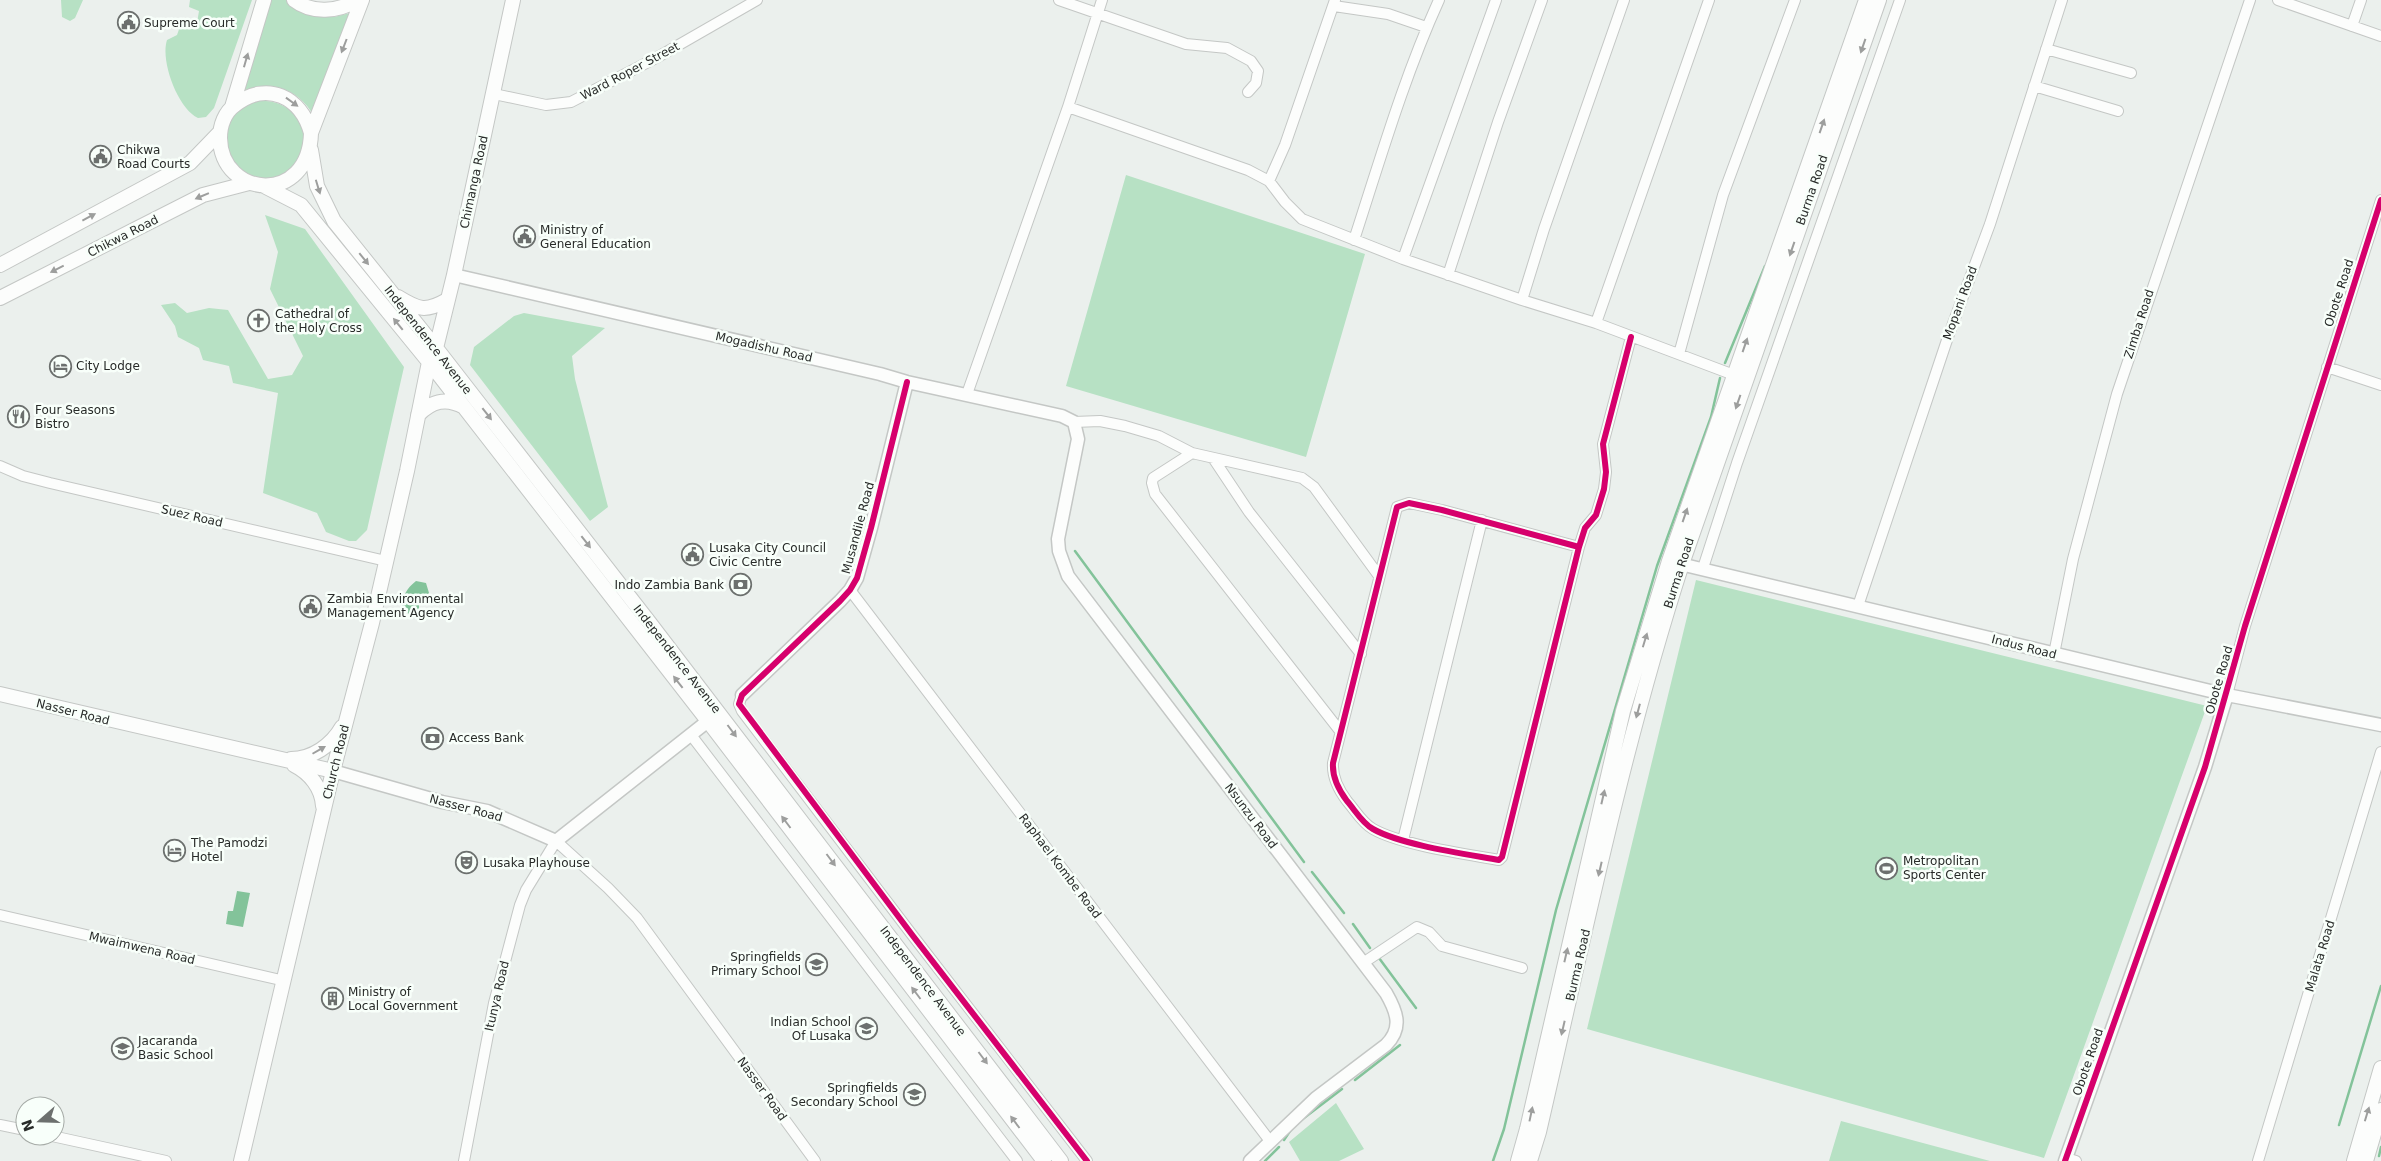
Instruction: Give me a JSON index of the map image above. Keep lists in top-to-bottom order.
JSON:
{
  "streets": {
    "main road": [
      "Chimanga Road",
      "Burma Road",
      "Chikwa Road",
      "Independence Avenue",
      "Nasser Road",
      "Church Road"
    ],
    "street": [
      "Ward Roper Street",
      "Obote Road",
      "Mopani Road",
      "Zimba Road",
      "Mogadishu Road",
      "Suez Road",
      "Musandile Road",
      "Indus Road",
      "Nsunzu Road",
      "Raphael Kombe Road",
      "Mwaimwena Road",
      "Malata Road",
      "Itunya Road"
    ]
  },
  "crossings": [
    ["Ward Roper Street", "Chimanga Road"],
    ["Chimanga Road", "Independence Avenue"],
    ["Chimanga Road", "Mogadishu Road"],
    ["Chimanga Road", "Church Road"],
    ["Burma Road", "Indus Road"],
    ["Chikwa Road", "Independence Avenue"],
    ["Obote Road", "Indus Road"],
    ["Mopani Road", "Indus Road"],
    ["Zimba Road", "Indus Road"],
    ["Independence Avenue", "Church Road"],
    ["Mogadishu Road", "Musandile Road"],
    ["Mogadishu Road", "Nsunzu Road"],
    ["Suez Road", "Church Road"],
    ["Musandile Road", "Raphael Kombe Road"],
    ["Nasser Road", "Church Road"],
    ["Nasser Road", "Itunya Road"],
    ["Church Road", "Mwaimwena Road"],
    ["Nsunzu Road", "Raphael Kombe Road"]
  ],
  "places": {
    "public building": [
      "Supreme Court",
      "Chikwa Road Courts",
      "Ministry of General Education",
      "Lusaka City Council Civic Centre",
      "Zambia Environmental Management Agency"
    ],
    "church": ["Cathedral of the Holy Cross"],
    "hotel": ["City Lodge", "The Pamodzi Hotel"],
    "restaurant": ["Four Seasons Bistro"],
    "bank": ["Indo Zambia Bank", "Access Bank"],
    "theatre": ["Lusaka Playhouse"],
    "sports": ["Metropolitan Sports Center"],
    "school or university": [
      "Springfields Primary School",
      "Indian School Of Lusaka",
      "Jacaranda Basic School",
      "Springfields Secondary School"
    ],
    "building": ["Ministry of Local Government"]
  },
  "north": "left"
}
